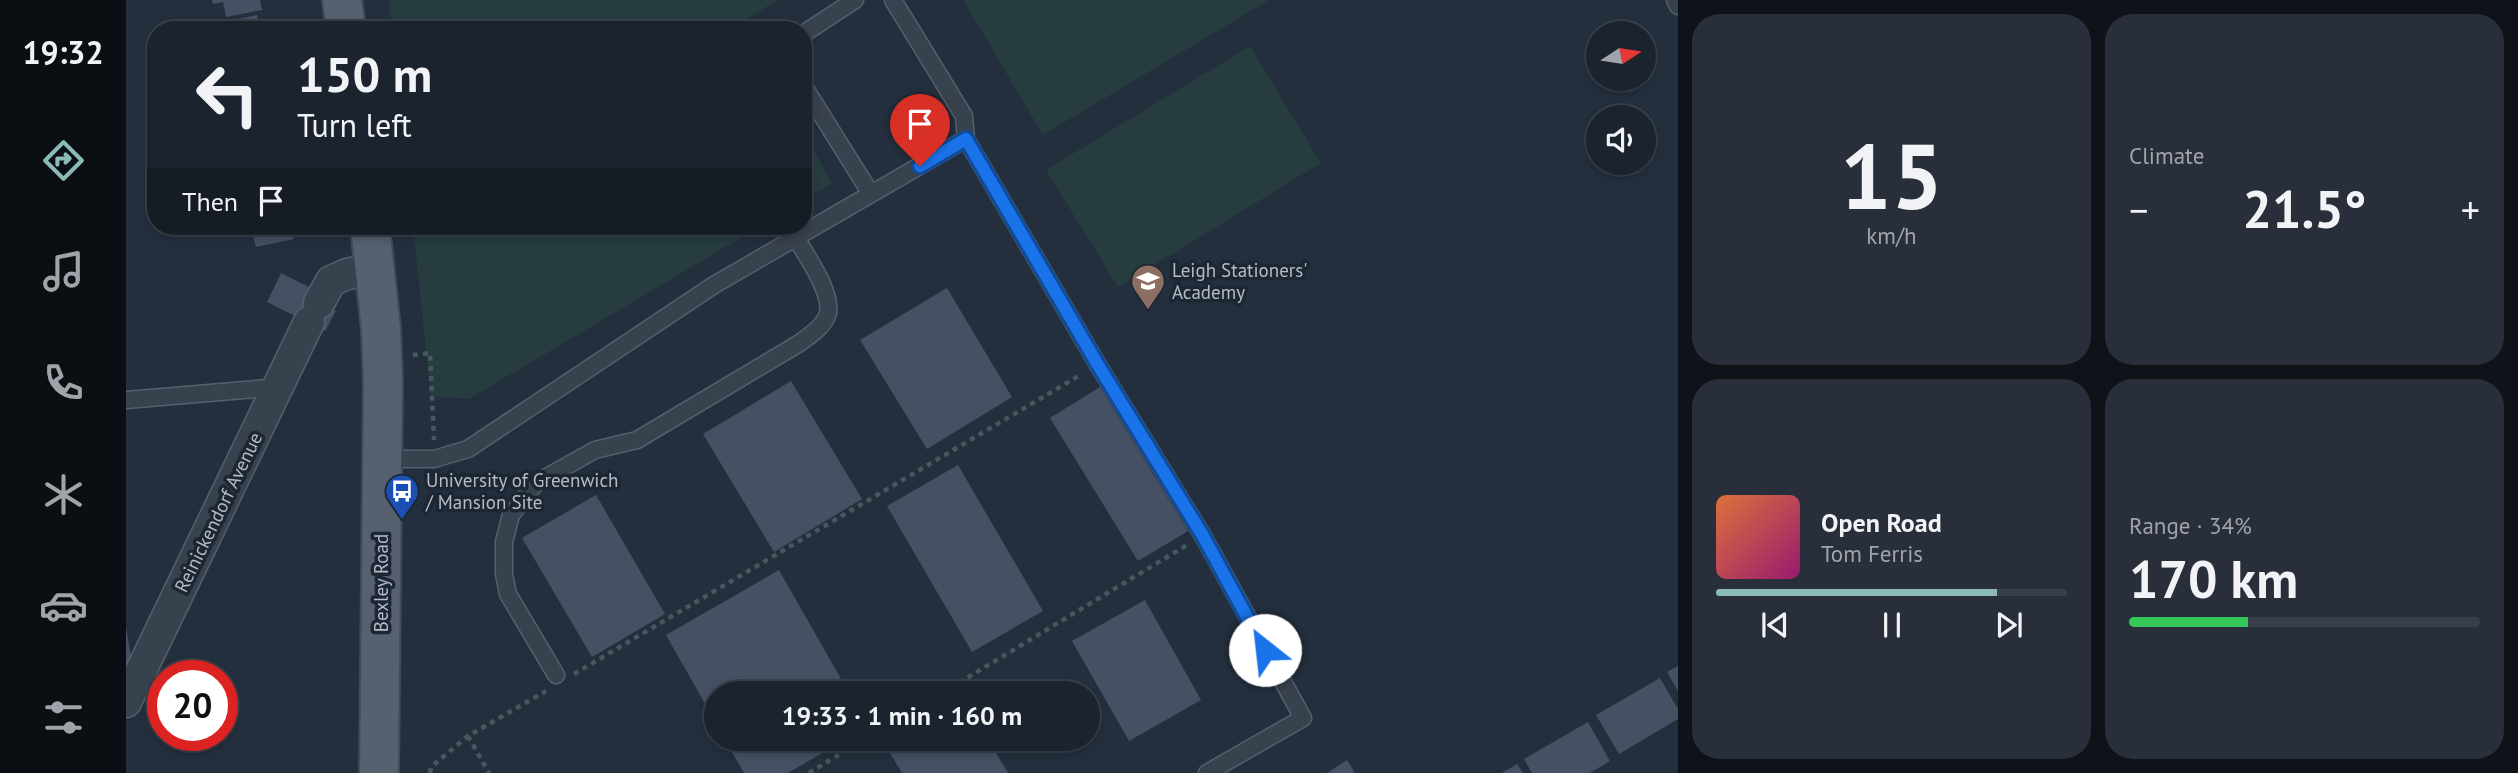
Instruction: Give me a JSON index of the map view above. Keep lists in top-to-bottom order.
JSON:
{
  "streets": {
    "main road": ["Bexley Road"],
    "street": ["Reinickendorf Avenue"]
  },
  "crossings": [
    ["Reinickendorf Avenue", "Bexley Road"]
  ],
  "places": {
    "school or university": ["Leigh Stationers' Academy"],
    "bus stop": ["University of Greenwich / Mansion Site"]
  },
  "north": "right",
  "page": {
    "tabs": "19:32",
    "tile": [
      ["15", "km/h"],
      "Climate",
      ["Range · 34%", "170 km"]
    ],
    "turn": ["150 m", "Turn left"],
    "then": "Then",
    "heat": ["−", "21.5°", "+"],
    "song": ["Open Road", "Tom Ferris"],
    "limit": "20",
    "trip": "19:33 · 1 min · 160 m"
  }
}
